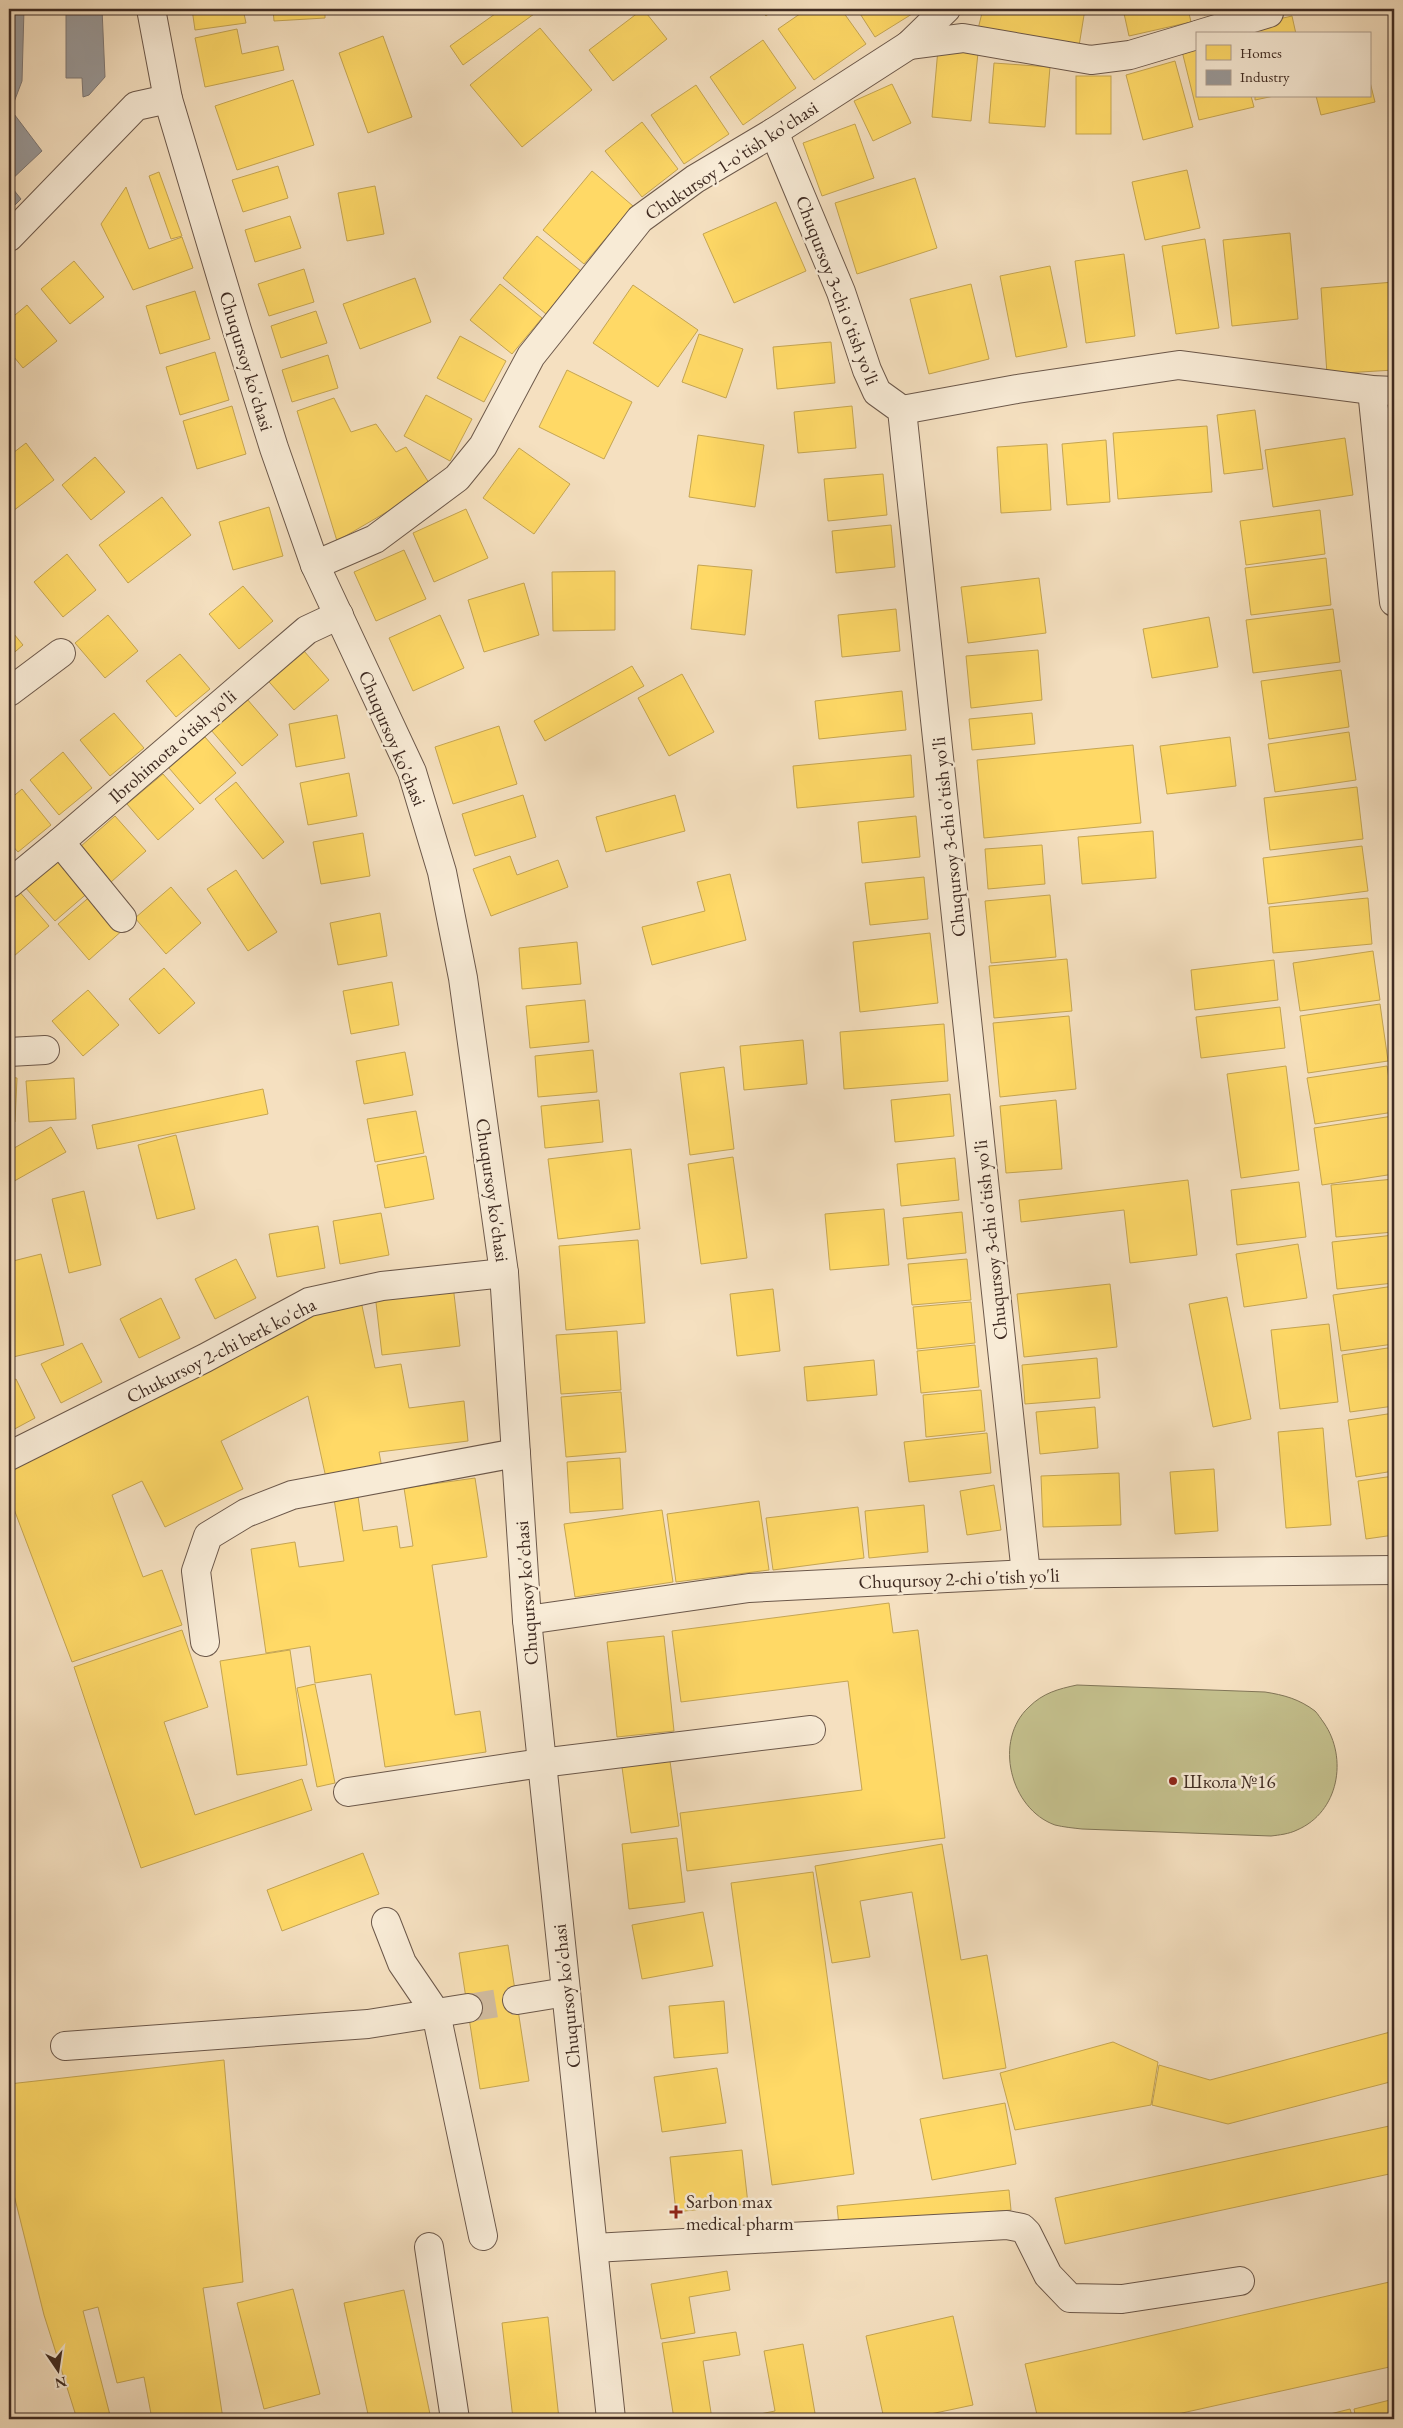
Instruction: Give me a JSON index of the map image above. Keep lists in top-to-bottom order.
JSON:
{
  "streets": {
    "street": [
      "Chukursoy 1-o'tish ko'chasi",
      "Chuqursoy 3-chi o'tish yo'li",
      "Chuqursoy ko'chasi",
      "Ibrohimota o'tish yo'li",
      "Chukursoy 2-chi berk ko'cha",
      "Chuqursoy 2-chi o'tish yo'li"
    ]
  },
  "crossings": [
    ["Chukursoy 1-o'tish ko'chasi", "Chuqursoy 3-chi o'tish yo'li"],
    ["Chukursoy 1-o'tish ko'chasi", "Chuqursoy ko'chasi"],
    ["Chuqursoy 3-chi o'tish yo'li", "Chuqursoy 2-chi o'tish yo'li"],
    ["Chuqursoy ko'chasi", "Ibrohimota o'tish yo'li"],
    ["Chuqursoy ko'chasi", "Chukursoy 2-chi berk ko'cha"],
    ["Chuqursoy ko'chasi", "Chuqursoy 2-chi o'tish yo'li"]
  ],
  "places": {
    "other": ["Школа №16"],
    "health": ["Sarbon max medical pharm"]
  },
  "legend": ["Homes", "Industry"],
  "north": "bottom"
}
